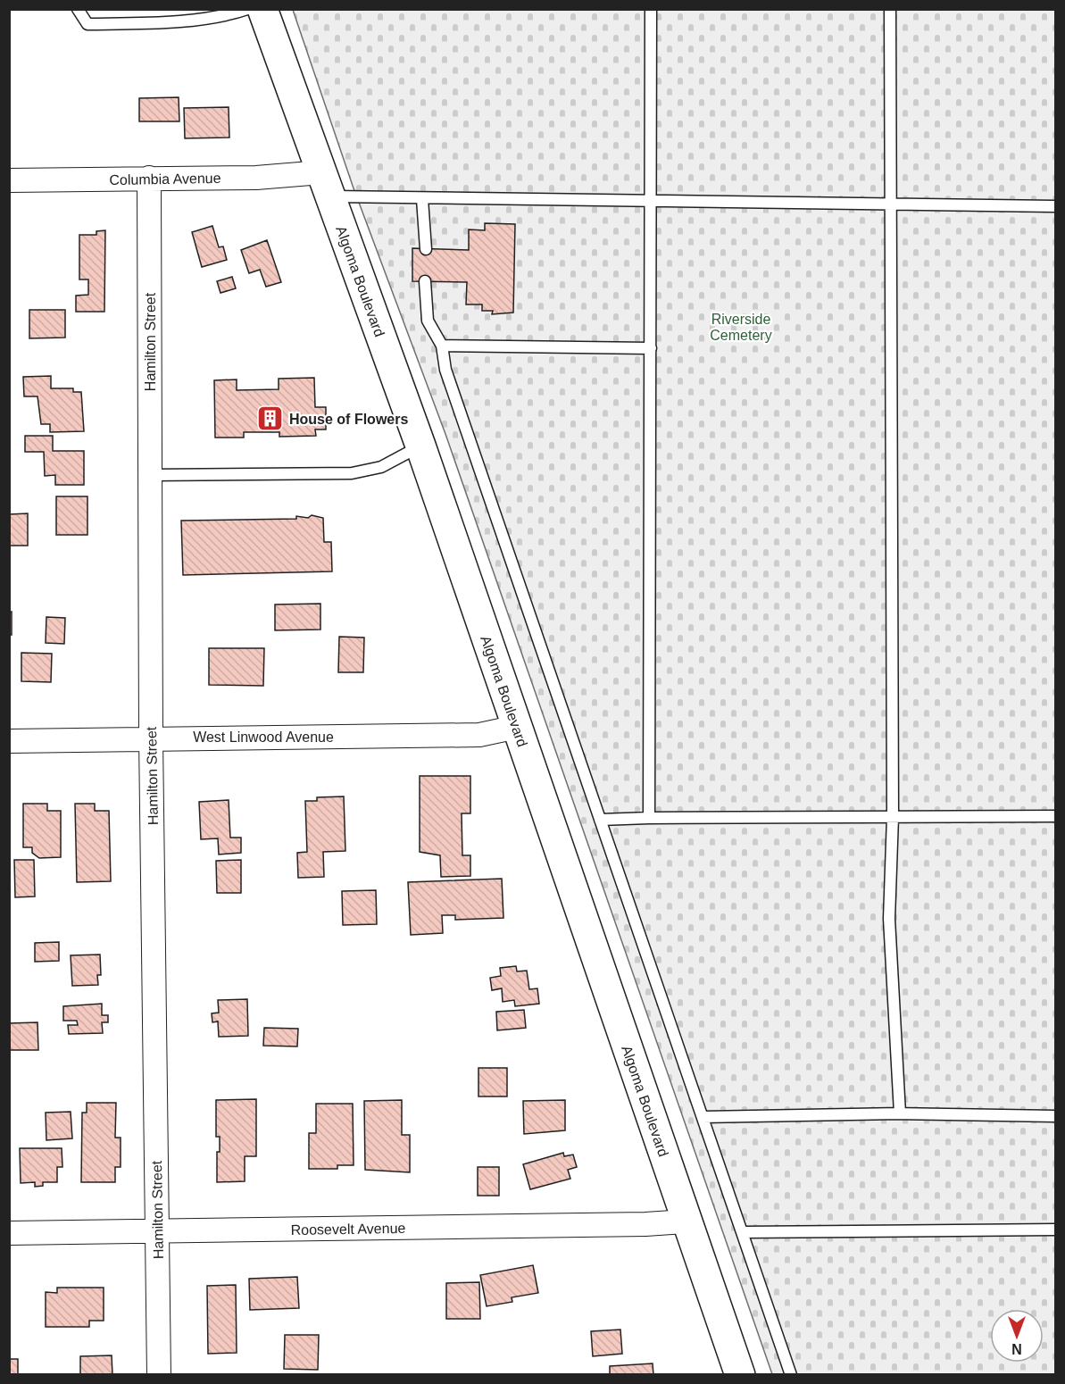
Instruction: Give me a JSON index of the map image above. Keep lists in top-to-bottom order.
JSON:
{
  "streets": {
    "main road": ["Algoma Boulevard"],
    "street": [
      "Columbia Avenue",
      "Hamilton Street",
      "West Linwood Avenue",
      "Roosevelt Avenue"
    ]
  },
  "crossings": [
    ["Columbia Avenue", "Algoma Boulevard"],
    ["Columbia Avenue", "Hamilton Street"],
    ["Algoma Boulevard", "West Linwood Avenue"],
    ["Algoma Boulevard", "Roosevelt Avenue"],
    ["Hamilton Street", "West Linwood Avenue"],
    ["Hamilton Street", "Roosevelt Avenue"]
  ],
  "parks": ["Riverside Cemetery"],
  "places": {
    "building": ["House of Flowers"]
  },
  "north": "bottom"
}
